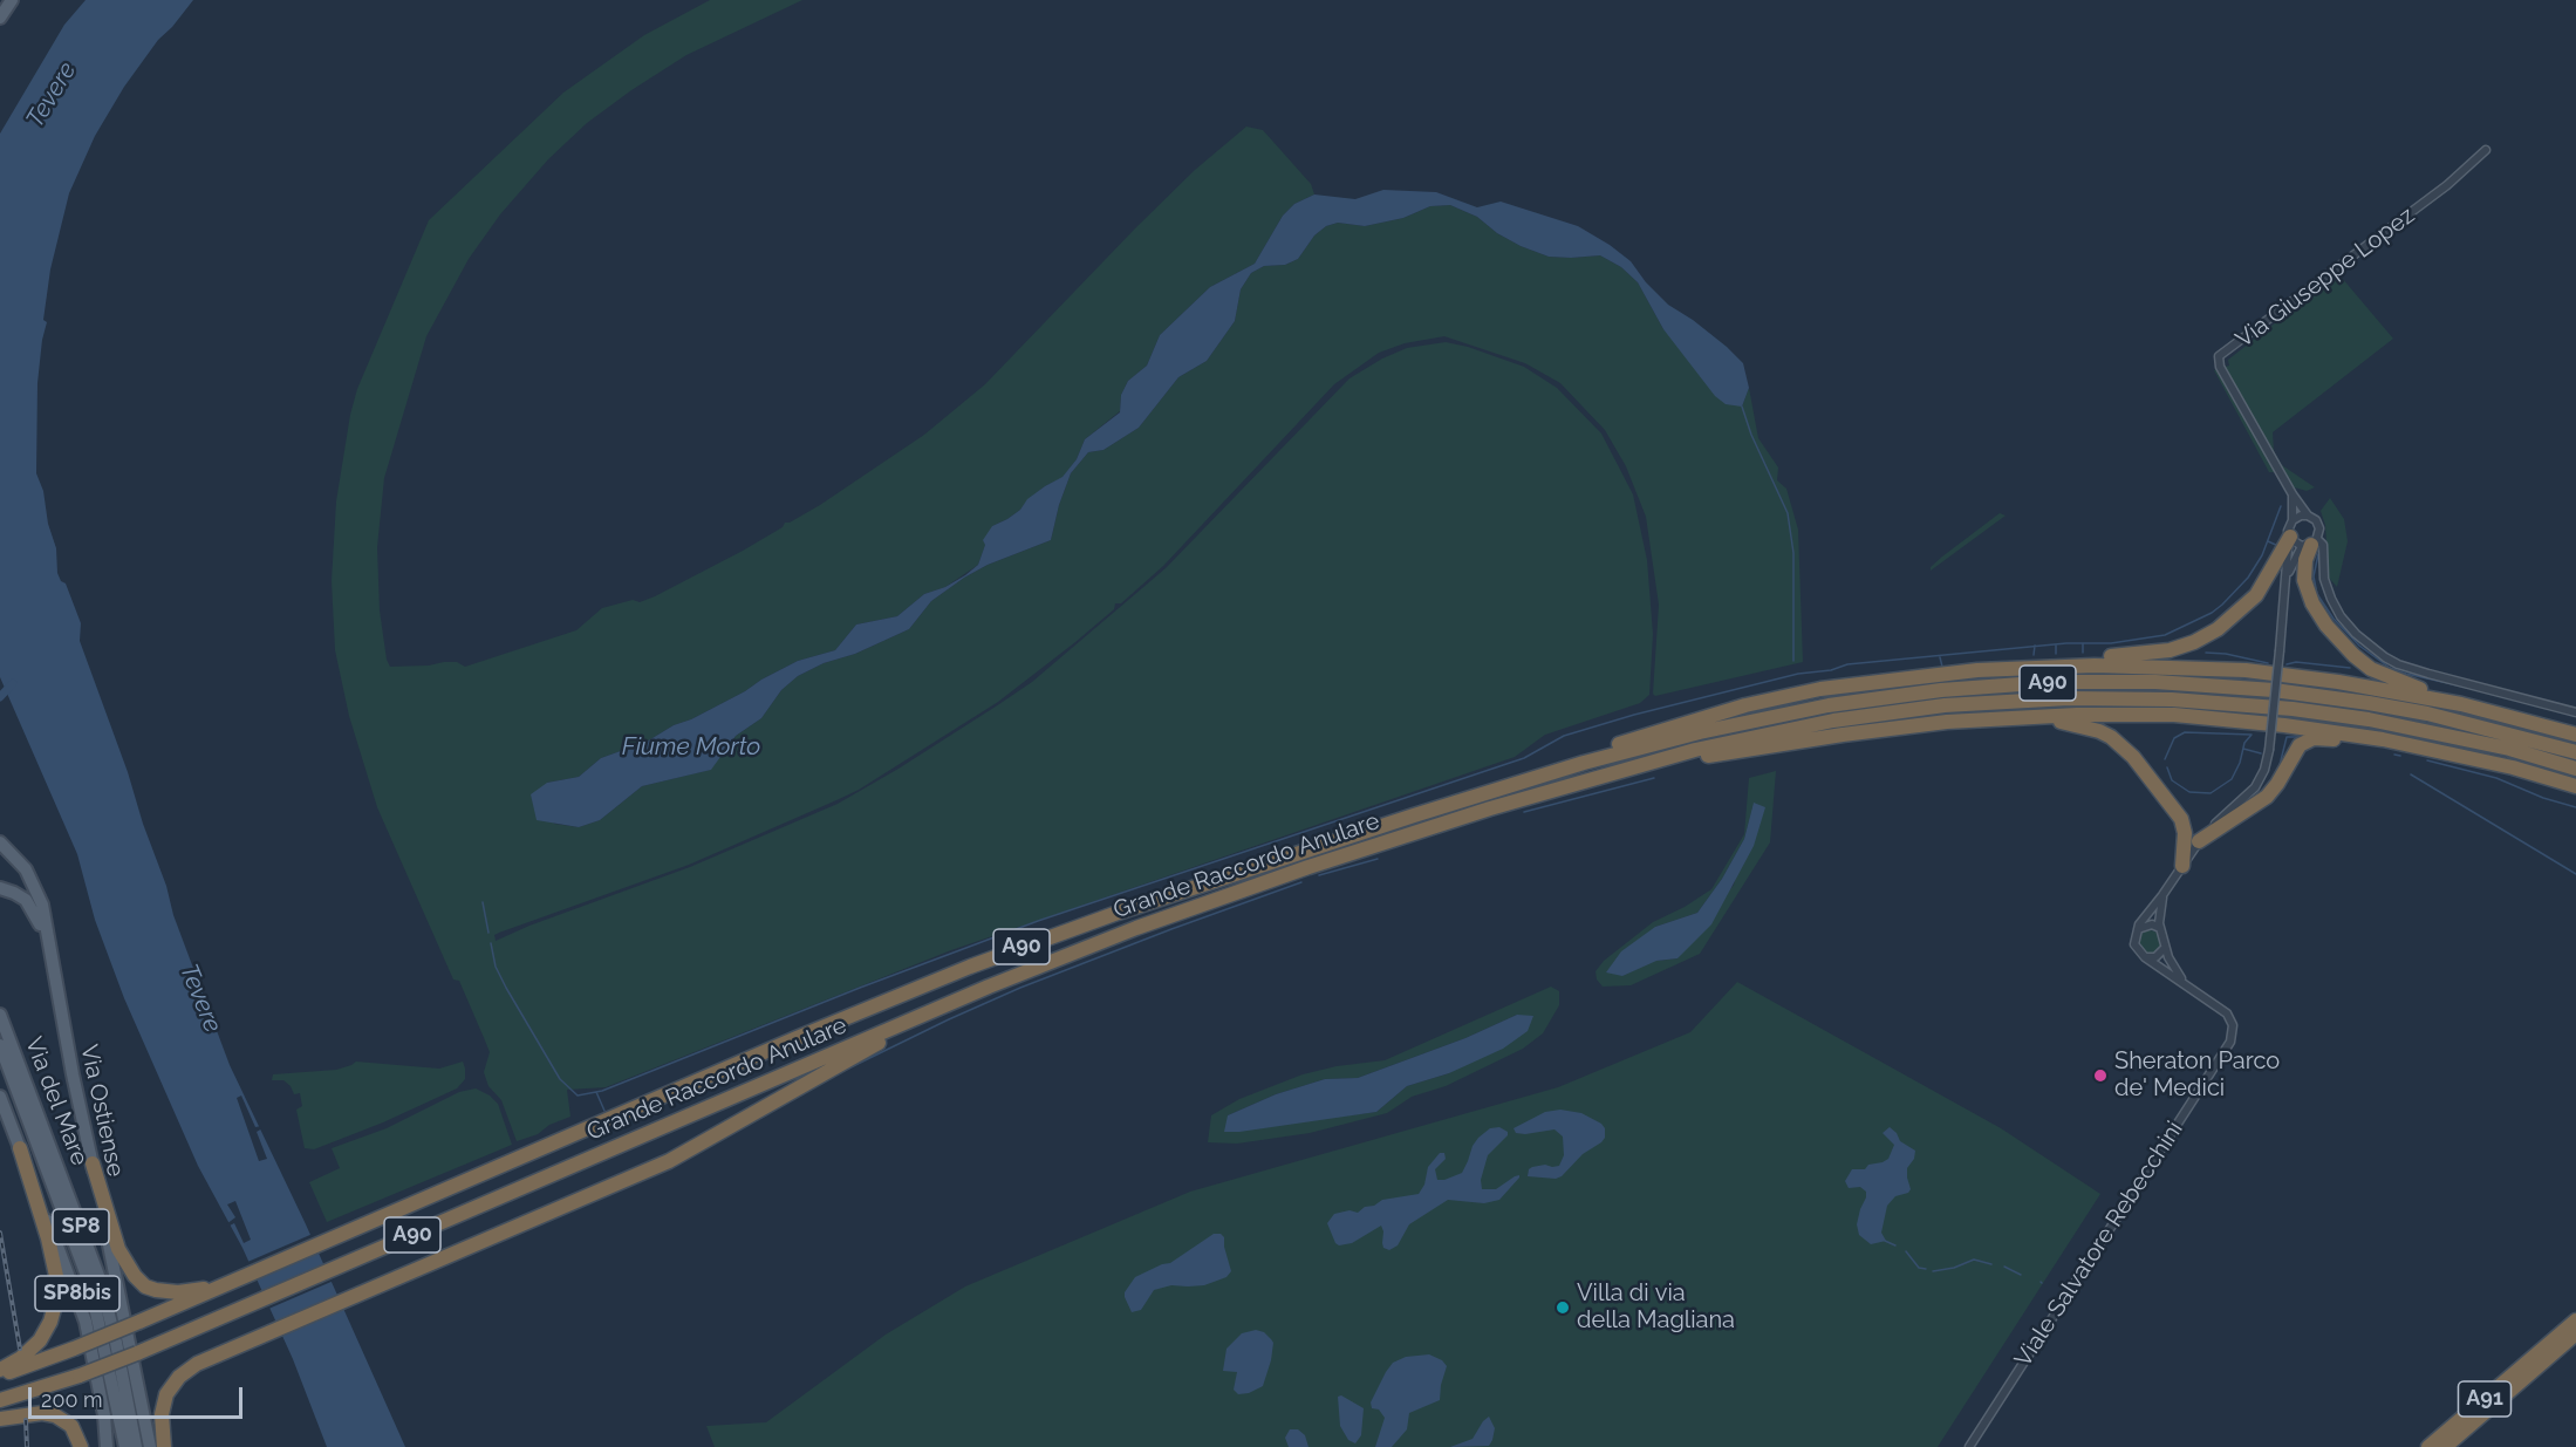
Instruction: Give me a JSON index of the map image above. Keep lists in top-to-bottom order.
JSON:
{
  "streets": {
    "highway": ["A90", "Grande Raccordo Anulare", "A91"],
    "main road": [
      "Via del Mare",
      "Via Ostiense",
      "SP8",
      "SP8bis"
    ],
    "street": ["Via Giuseppe Lopez", "Viale Salvatore Rebecchini"]
  },
  "crossings": [
    ["Via Ostiense", "SP8bis"]
  ],
  "water": ["Tevere", "Fiume Morto"],
  "places": ["Sheraton Parco de' Medici", "Villa di via della Magliana"],
  "scale_bar": "200 m"
}
